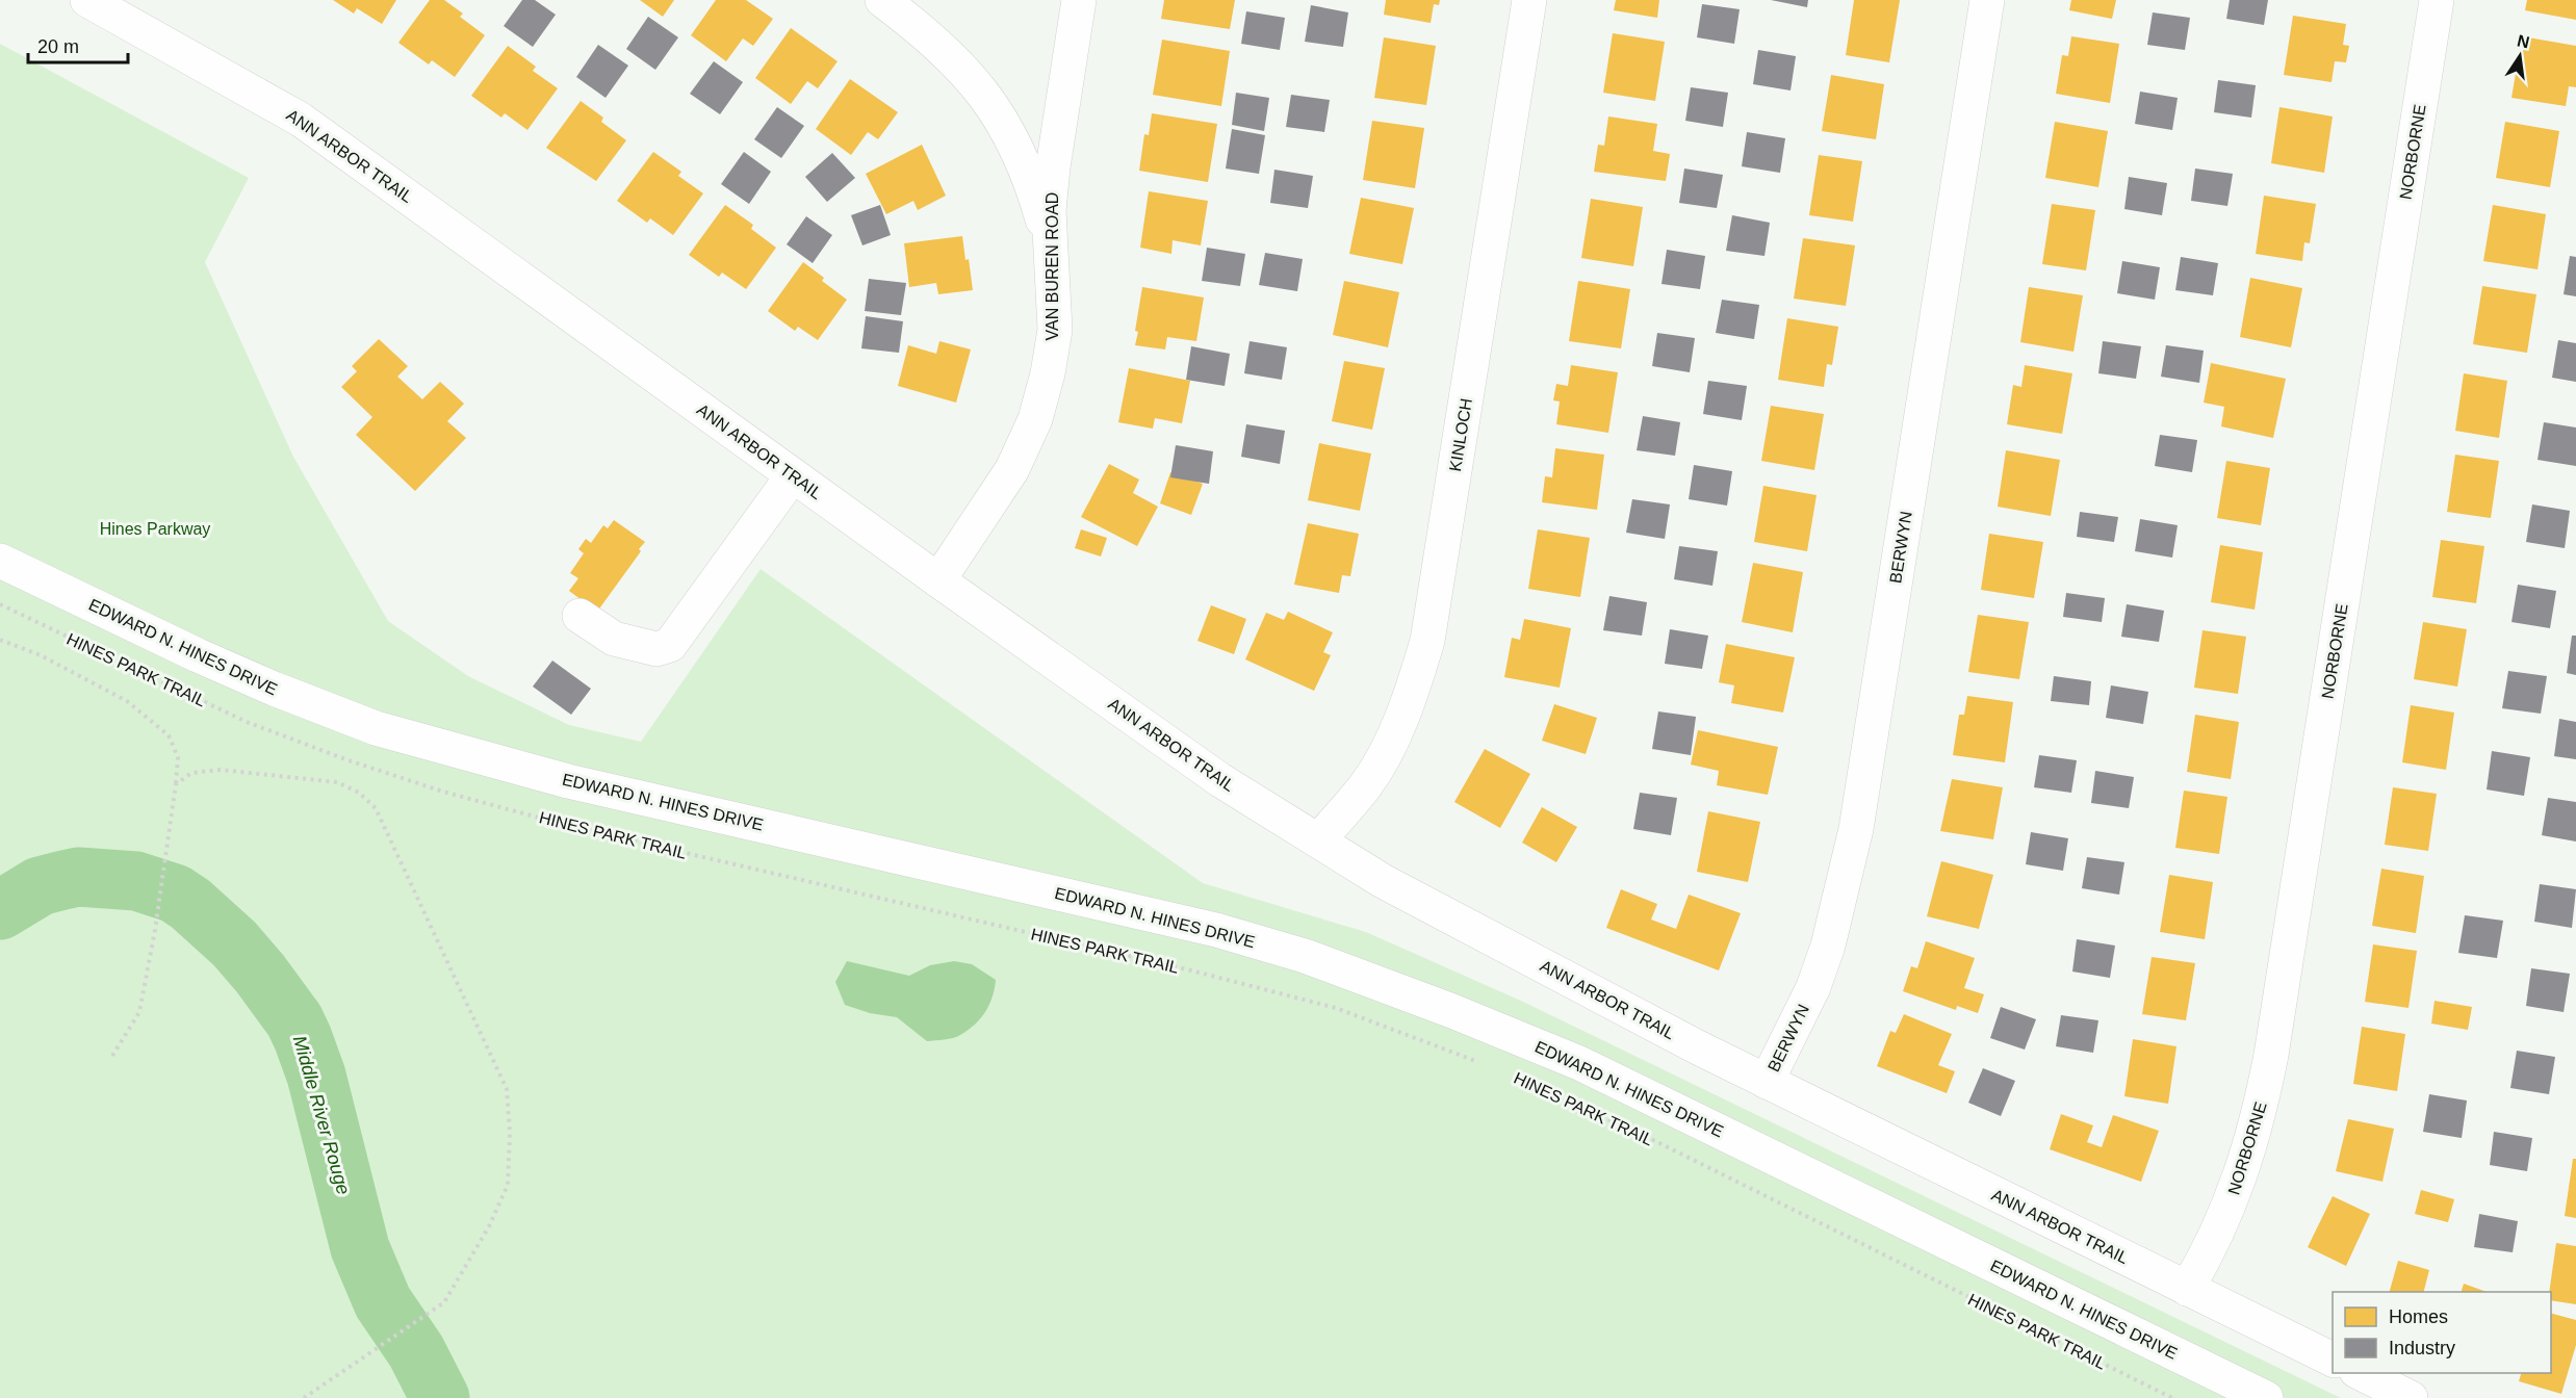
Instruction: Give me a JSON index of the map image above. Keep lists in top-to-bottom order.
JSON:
{
  "streets": {
    "street": [
      "NORBORNE",
      "ANN ARBOR TRAIL",
      "VAN BUREN ROAD",
      "KINLOCH",
      "BERWYN",
      "EDWARD N. HINES DRIVE"
    ],
    "path": ["HINES PARK TRAIL"]
  },
  "crossings": [
    ["NORBORNE", "ANN ARBOR TRAIL"],
    ["ANN ARBOR TRAIL", "VAN BUREN ROAD"],
    ["ANN ARBOR TRAIL", "KINLOCH"],
    ["ANN ARBOR TRAIL", "BERWYN"]
  ],
  "water": ["Middle River Rouge"],
  "parks": ["Hines Parkway"],
  "legend": ["Homes", "Industry"],
  "scale_bar": "20 m",
  "north": "top"
}
